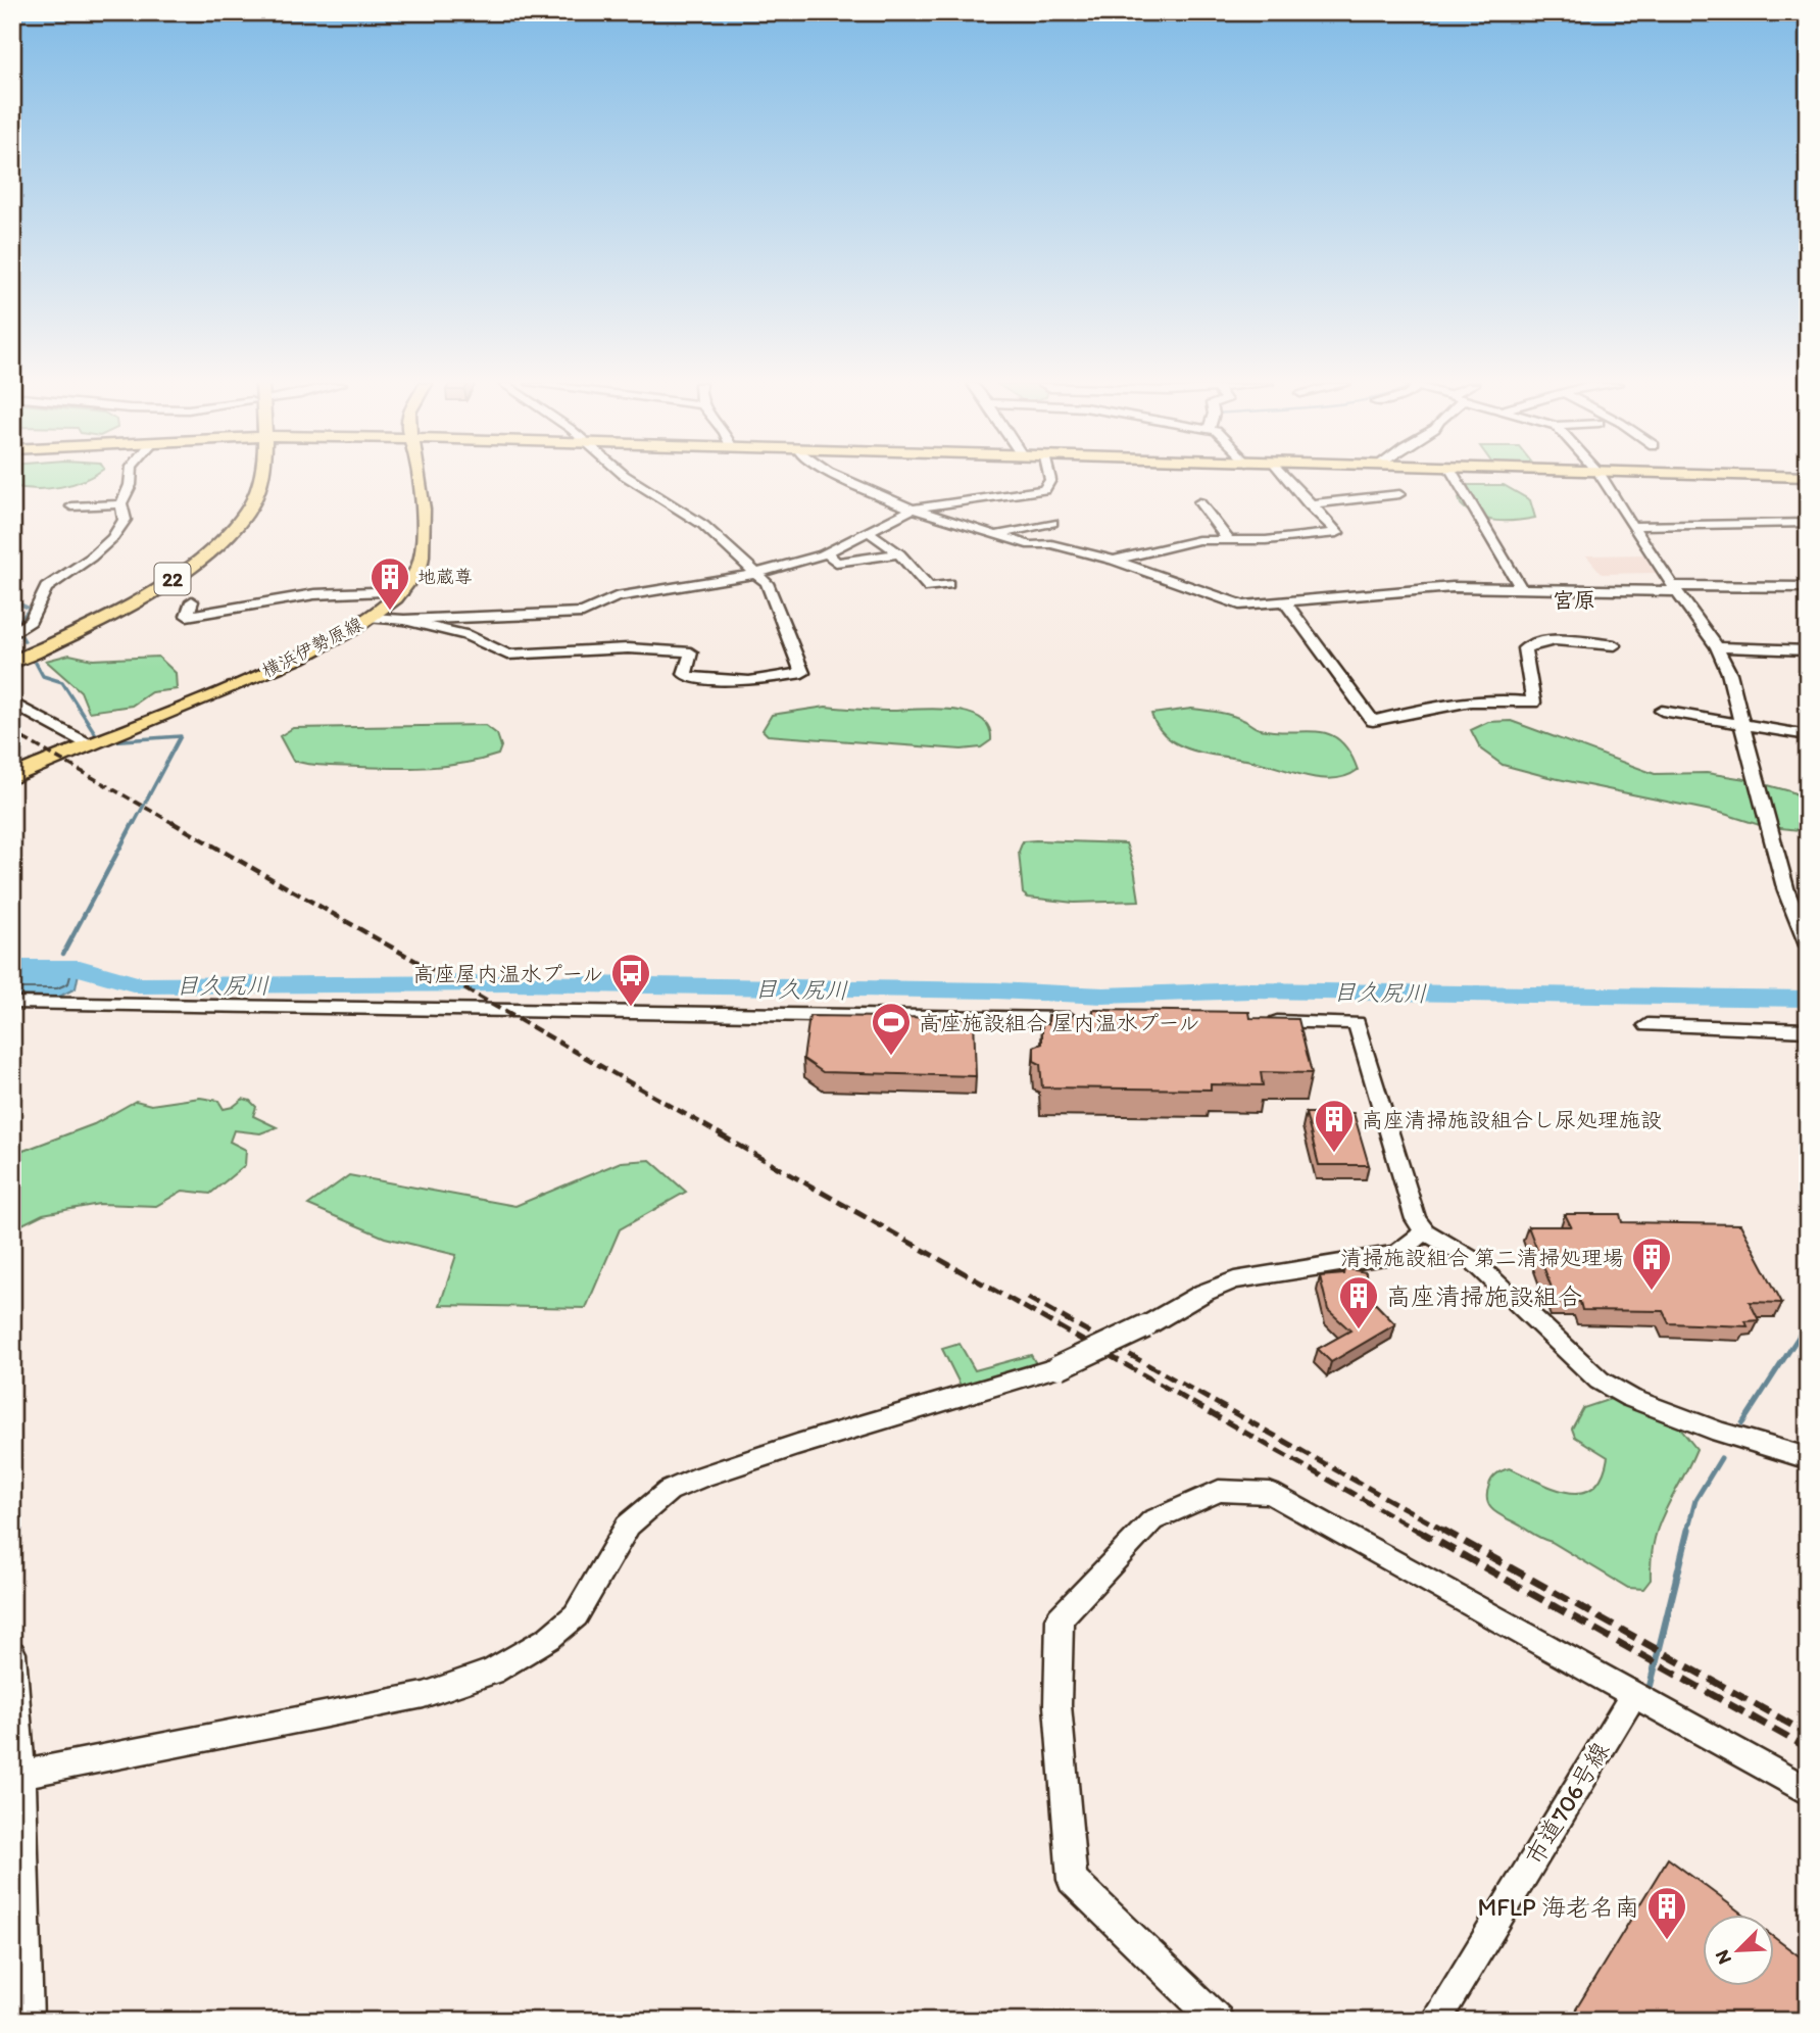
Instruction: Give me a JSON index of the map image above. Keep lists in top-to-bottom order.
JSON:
{
  "streets": {
    "main road": ["22", "横浜伊勢原線"],
    "street": ["市道706号線"]
  },
  "districts": ["宮原"],
  "water": ["目久尻川"],
  "places": {
    "building": [
      "地蔵尊",
      "高座清掃施設組合し尿処理施設",
      "清掃施設組合 第二清掃処理場",
      "高座清掃施設組合",
      "MFLP 海老名南"
    ],
    "bus stop": ["高座屋内温水プール"],
    "sports": ["高座施設組合 屋内温水プール"]
  },
  "north": "bottom left"
}
